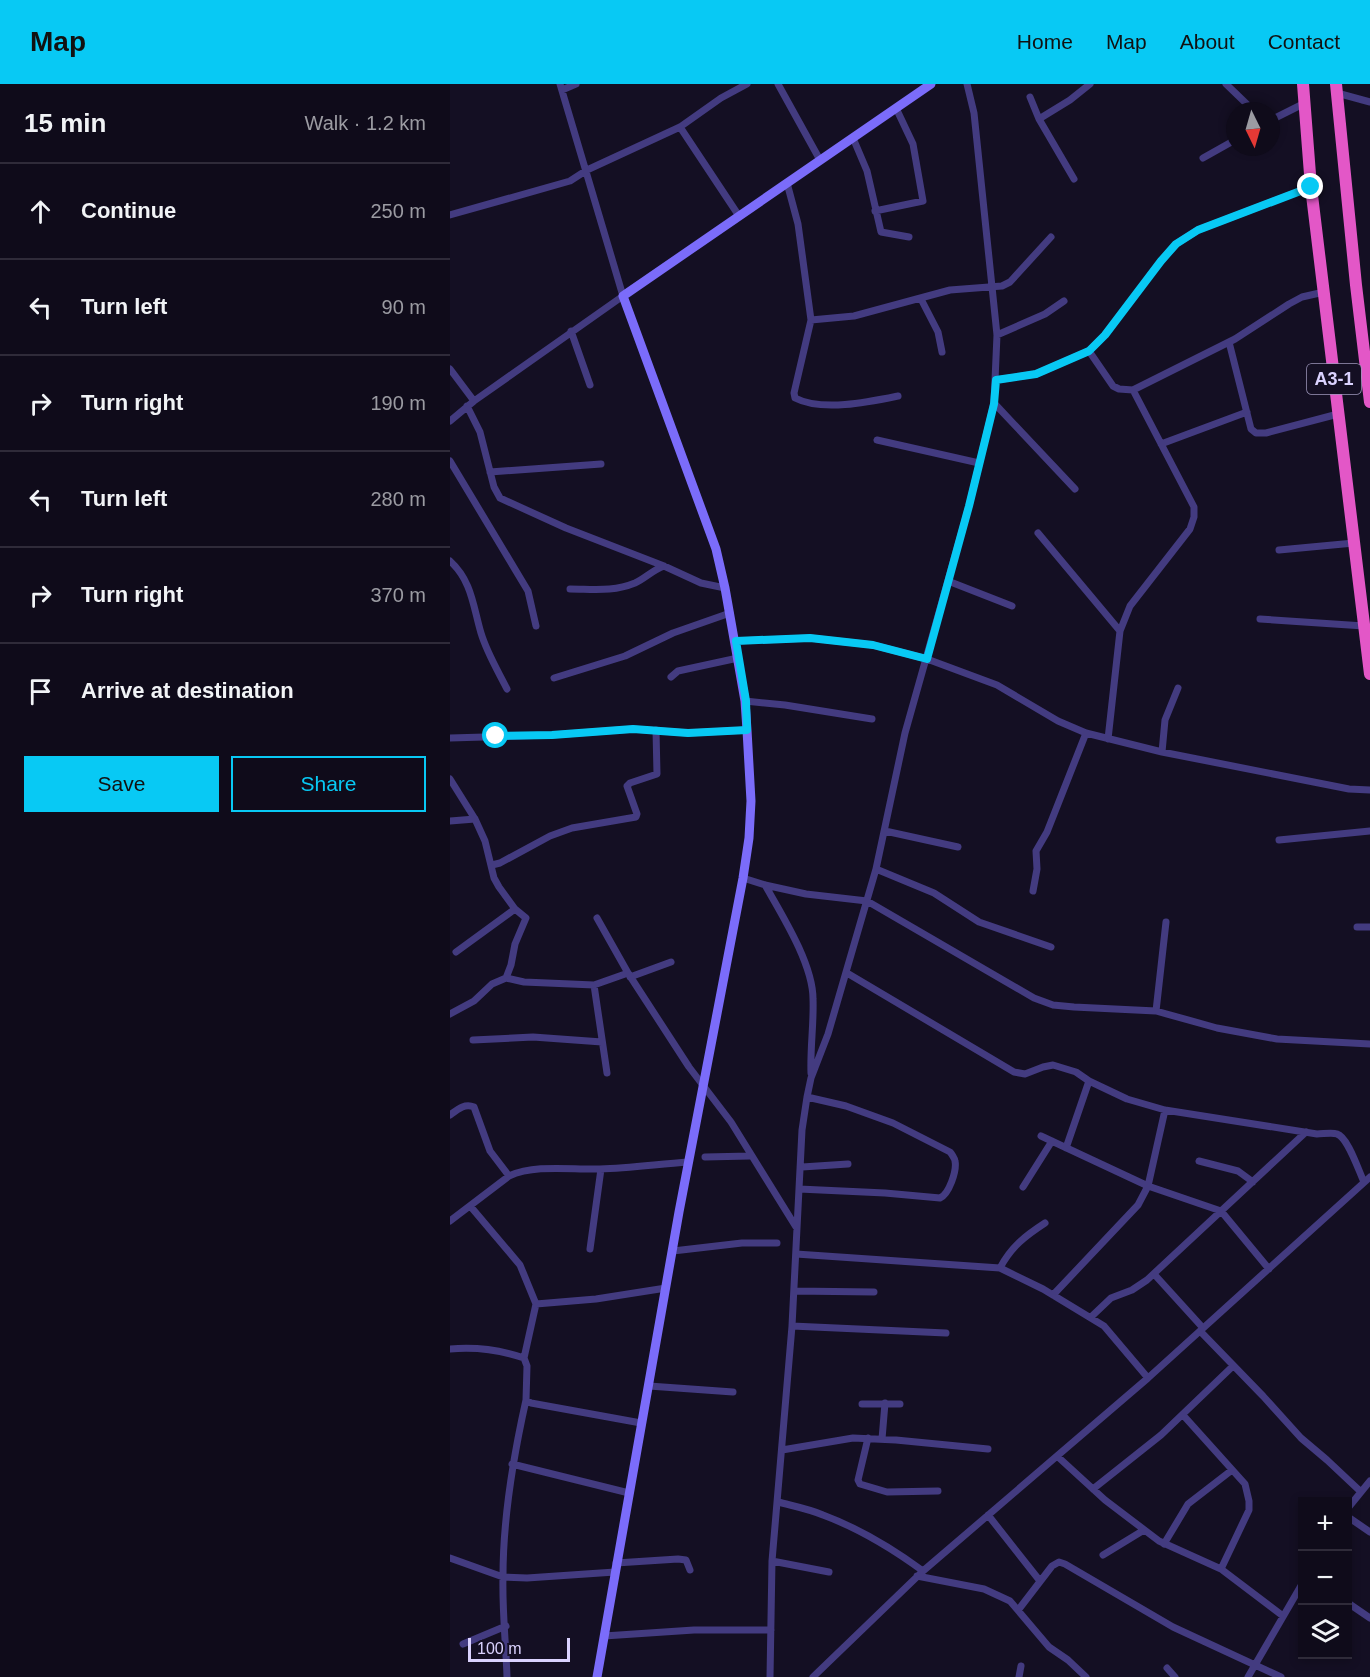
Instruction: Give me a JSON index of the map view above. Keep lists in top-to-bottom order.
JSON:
{
  "streets": {
    "highway": ["A3-1"]
  },
  "scale_bar": "100 m",
  "north": "bottom",
  "page": {
    "header": "Map",
    "nav": [
      "Home",
      "Map",
      "About",
      "Contact"
    ],
    "heading": ["15 min", "Walk · 1.2 km"],
    "list": [
      ["Continue", "250 m"],
      ["Turn left", "90 m"],
      ["Turn right", "190 m"],
      ["Turn left", "280 m"],
      ["Turn right", "370 m"],
      "Arrive at destination"
    ],
    "buttons": ["Save", "Share"],
    "map_buttons": ["+", "−"],
    "scale": "100 m"
  }
}
